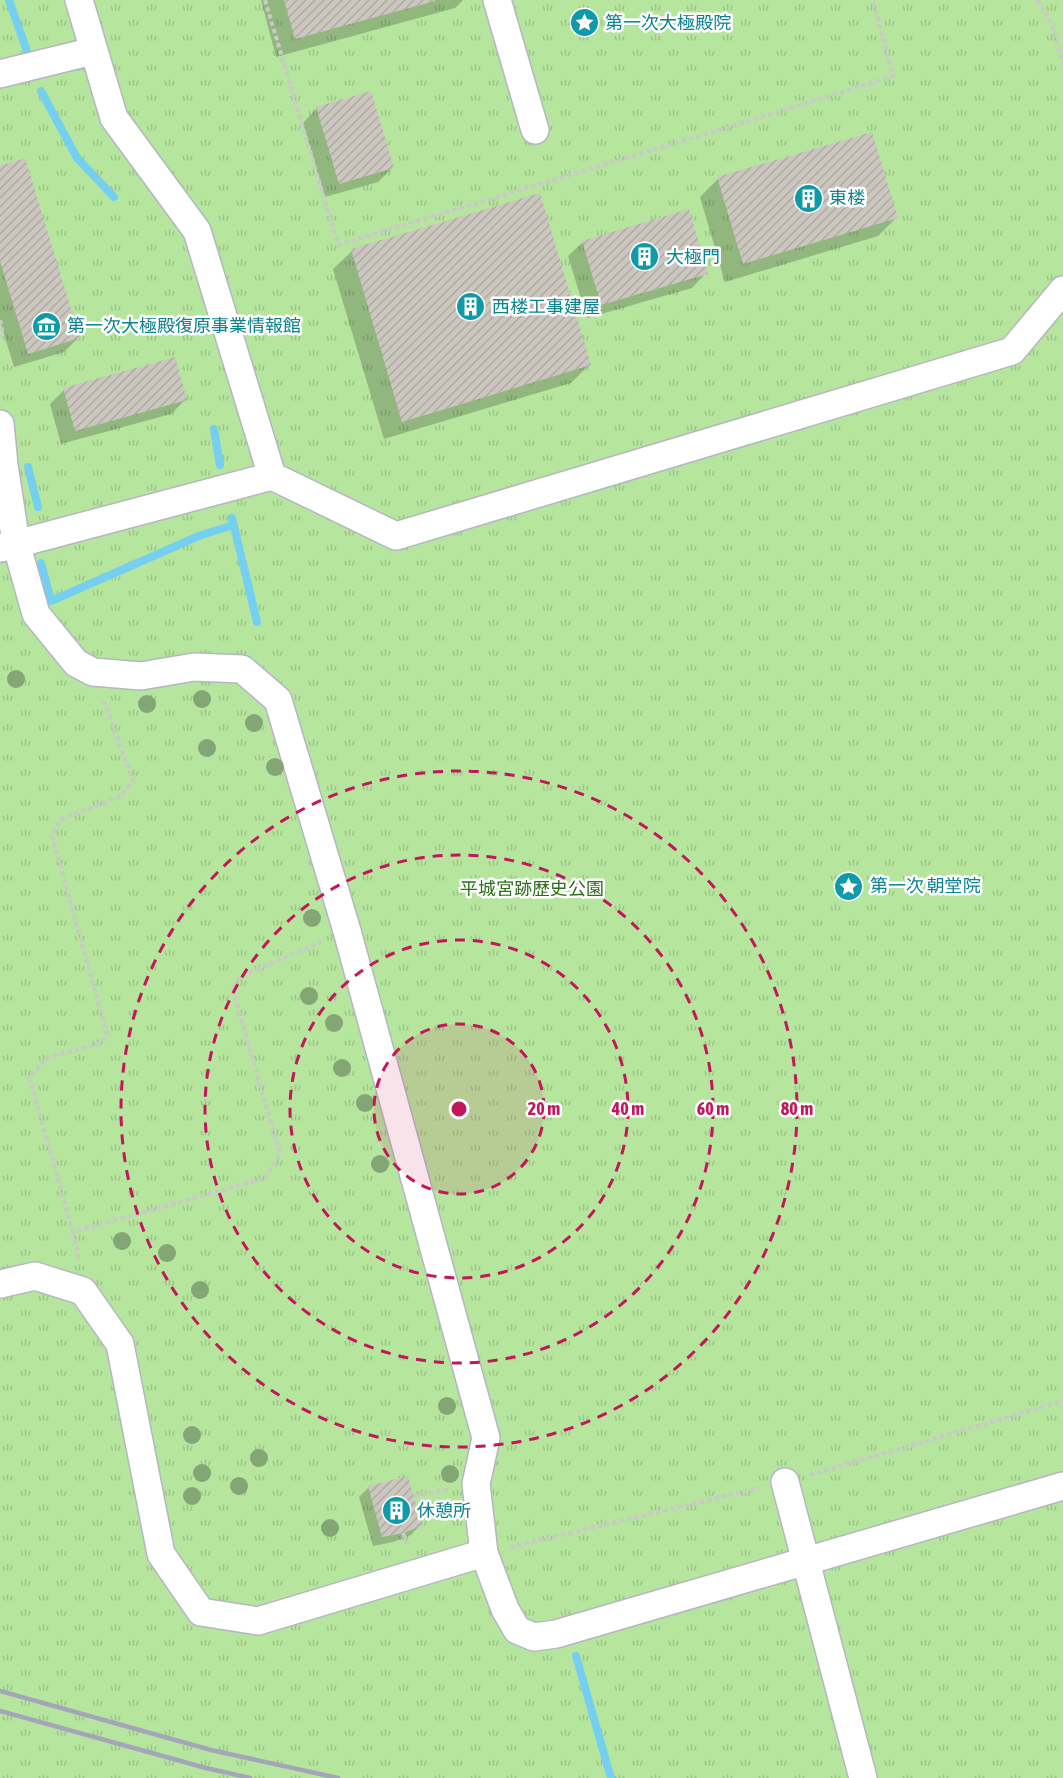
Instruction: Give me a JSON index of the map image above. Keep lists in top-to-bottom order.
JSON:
{
  "parks": ["平城宮跡歴史公園"],
  "places": {
    "place": ["第一次大極殿院", "第一次 朝堂院"],
    "building": [
      "東楼",
      "大極門",
      "西楼工事建屋",
      "休憩所"
    ],
    "museum": ["第一次大極殿復原事業情報館"]
  },
  "rings": [
    "20 m",
    "40 m",
    "60 m",
    "80 m"
  ]
}
